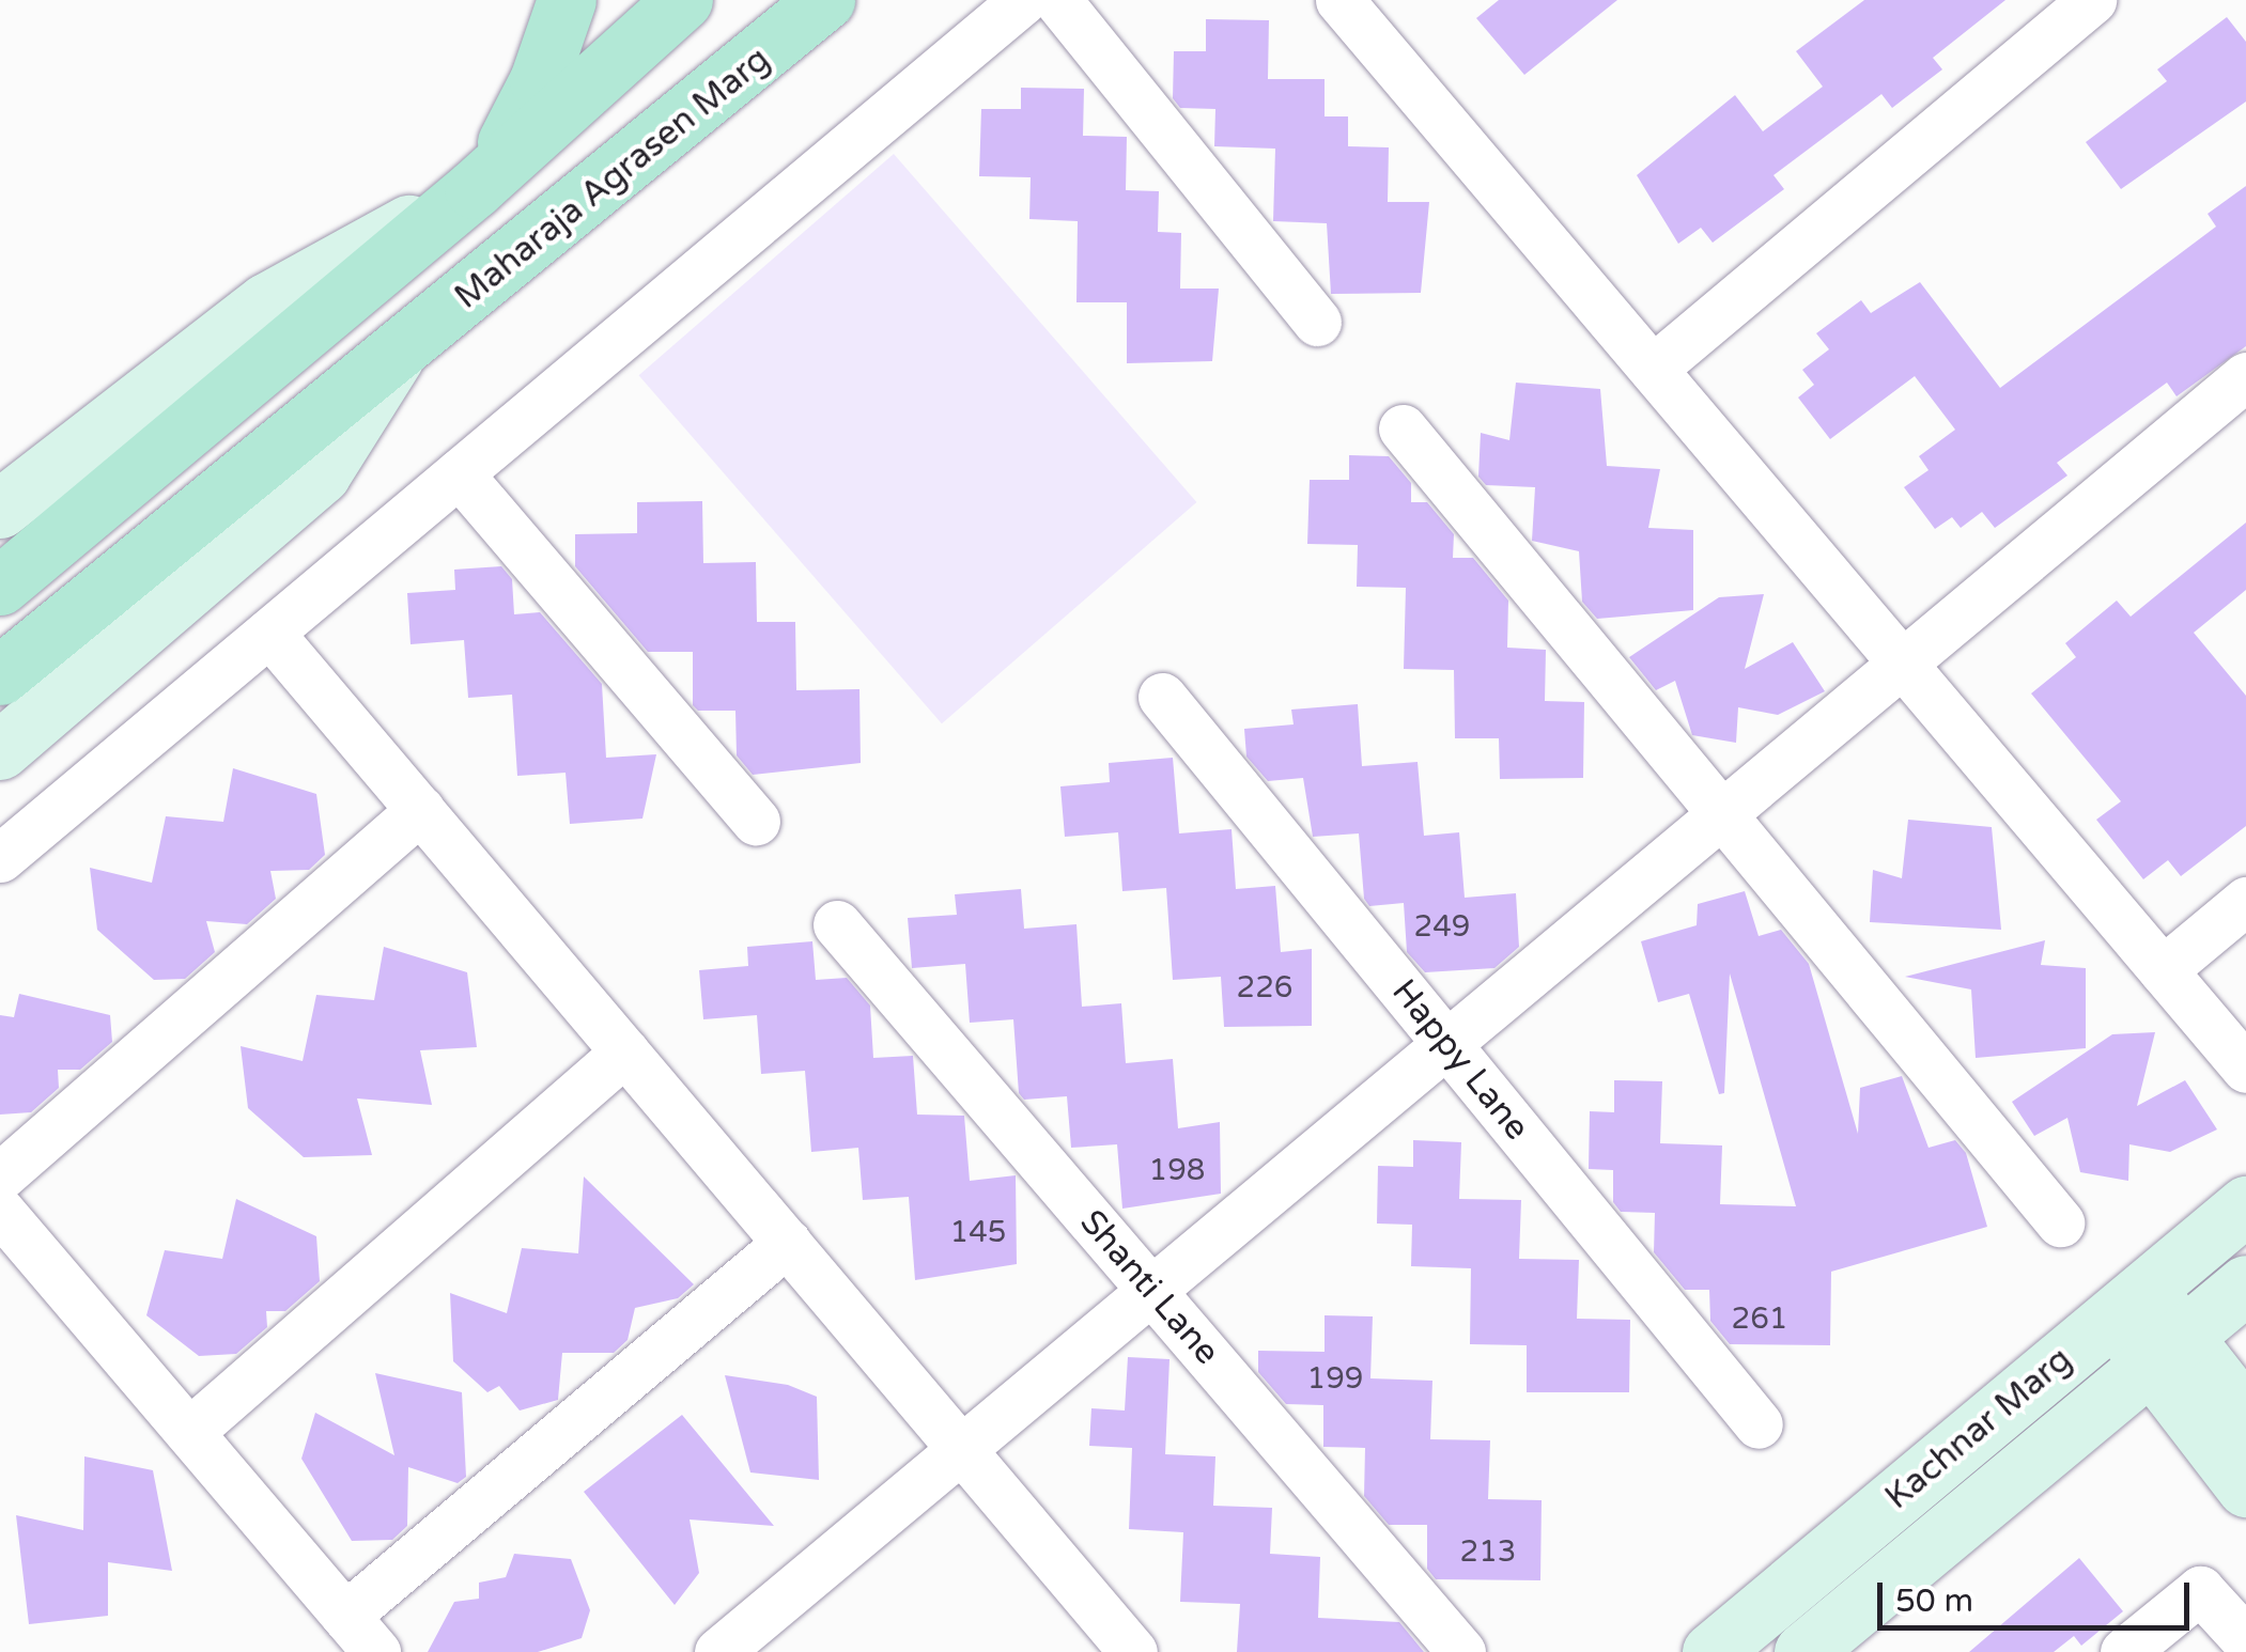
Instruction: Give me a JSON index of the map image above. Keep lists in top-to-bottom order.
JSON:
{
  "streets": {
    "main road": ["Maharaja Agrasen Marg"],
    "street": ["Happy Lane", "Shanti Lane", "Kachnar Marg"]
  },
  "house_numbers": [
    "249",
    "226",
    "198",
    "145",
    "261",
    "199",
    "213"
  ],
  "scale_bar": "50 m"
}
